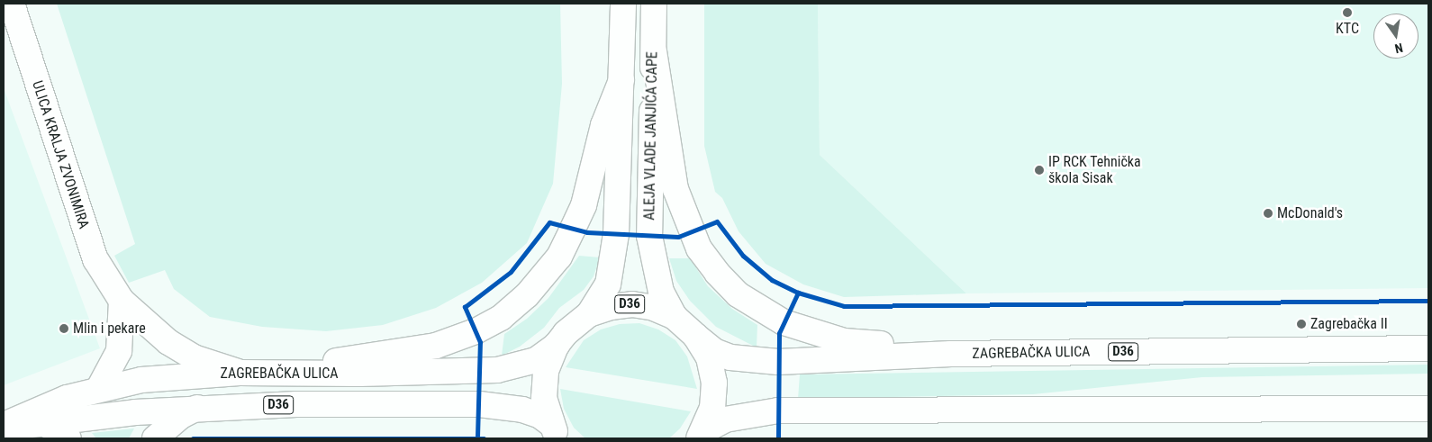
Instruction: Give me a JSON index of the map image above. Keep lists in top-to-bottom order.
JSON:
{
  "streets": {
    "main road": [
      "ALEJA VLADE JANJIĆA CAPE",
      "ULICA KRALJA ZVONIMIRA",
      "D36",
      "ZAGREBAČKA ULICA"
    ]
  },
  "crossings": [
    ["ALEJA VLADE JANJIĆA CAPE", "D36"],
    ["ULICA KRALJA ZVONIMIRA", "ZAGREBAČKA ULICA"],
    ["D36", "ZAGREBAČKA ULICA"]
  ],
  "places": [
    "KTC",
    "IP RCK Tehnička škola Sisak",
    "McDonald's",
    "Zagrebačka II",
    "Mlin i pekare"
  ],
  "north": "bottom"
}
